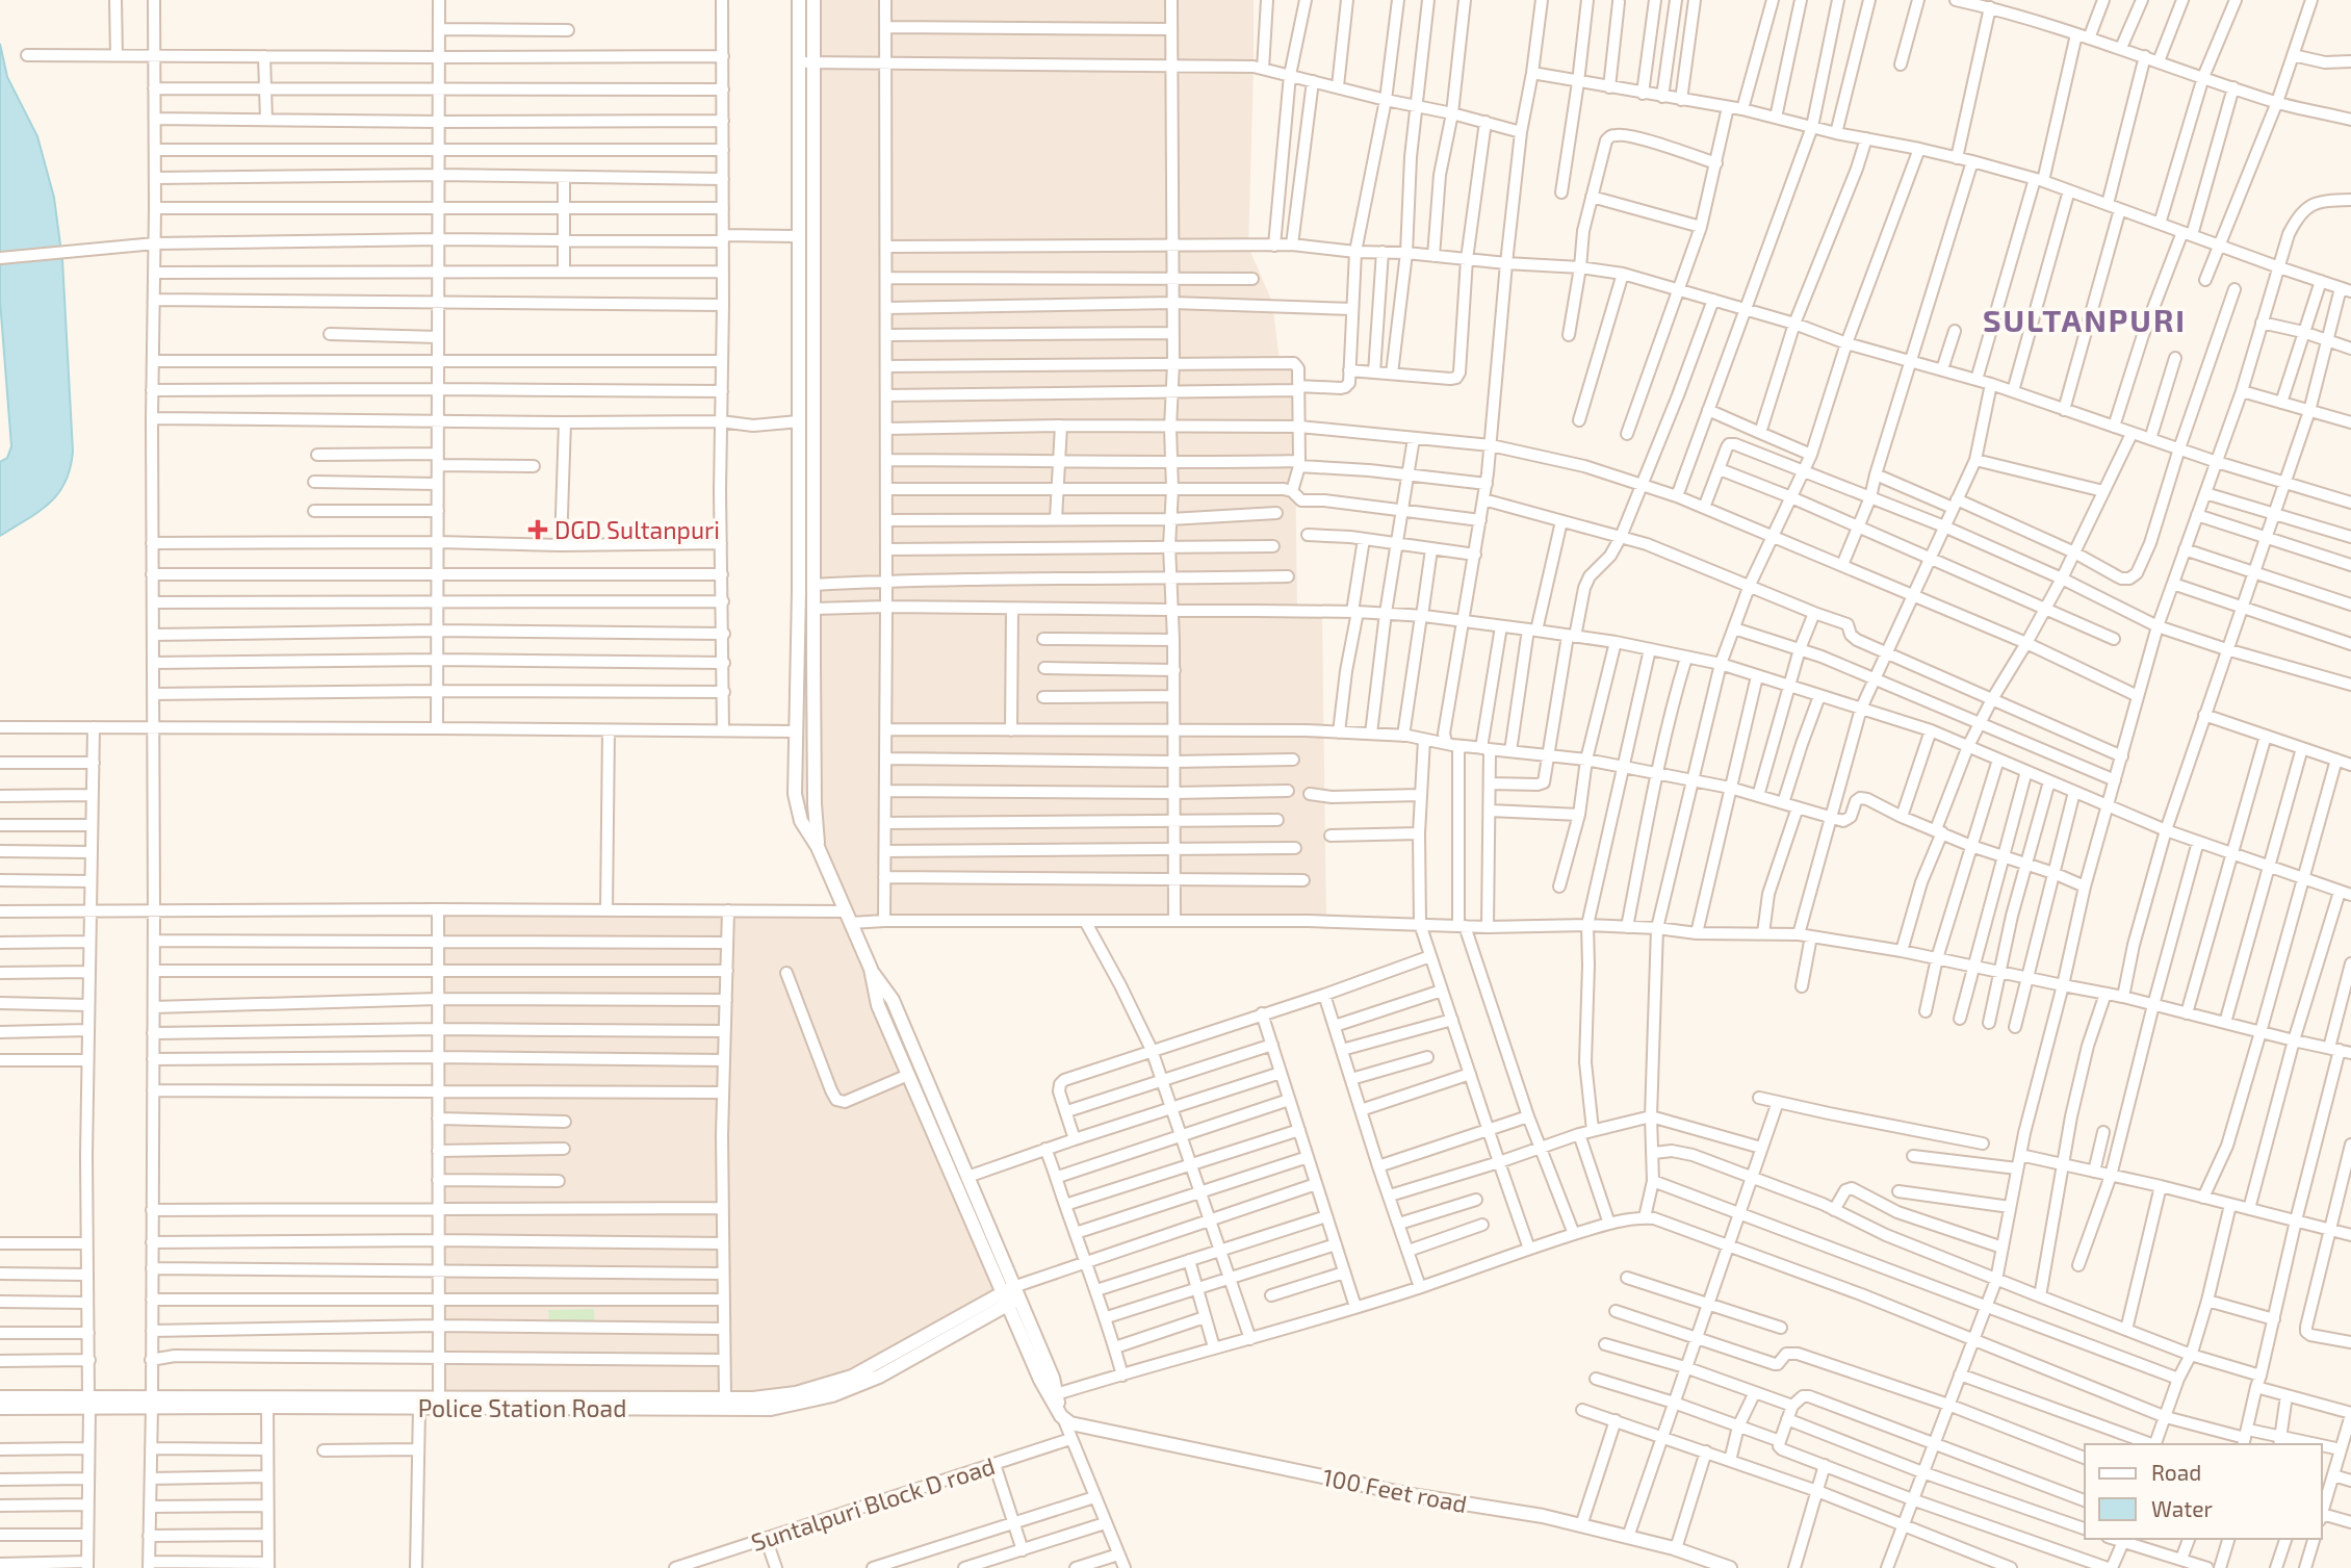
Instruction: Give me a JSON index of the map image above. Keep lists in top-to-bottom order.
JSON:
{
  "streets": {
    "street": ["Police Station Road", "100 Feet road", "Suntalpuri Block D road"]
  },
  "districts": ["SULTANPURI"],
  "places": {
    "health": ["DGD Sultanpuri"]
  },
  "legend": ["Road", "Water"]
}
